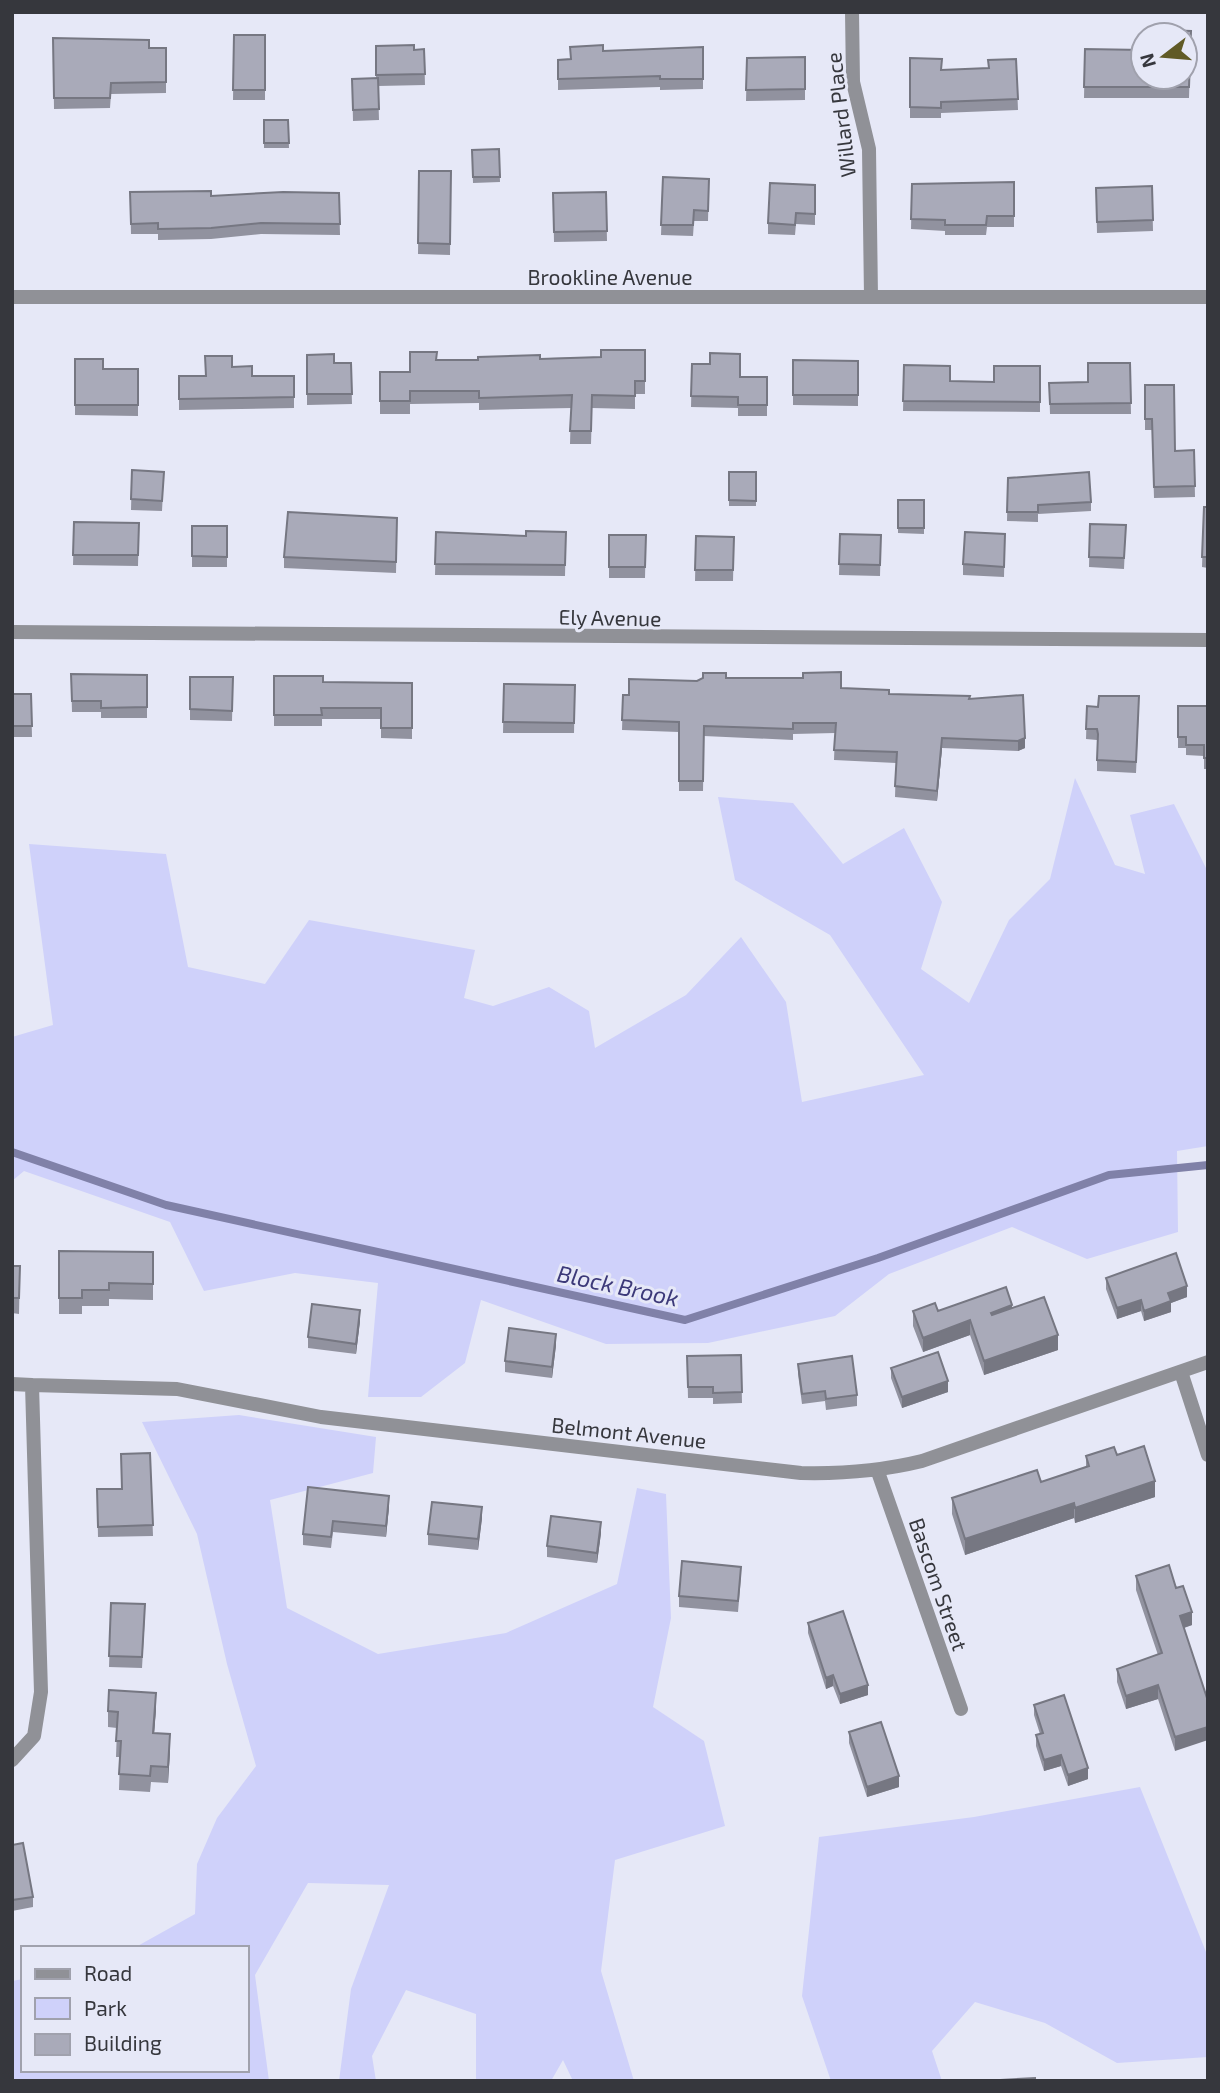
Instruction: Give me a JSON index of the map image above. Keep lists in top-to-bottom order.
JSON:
{
  "streets": {
    "street": [
      "Willard Place",
      "Brookline Avenue",
      "Ely Avenue",
      "Belmont Avenue",
      "Bascom Street"
    ]
  },
  "crossings": [
    ["Willard Place", "Brookline Avenue"],
    ["Belmont Avenue", "Bascom Street"]
  ],
  "water": ["Block Brook"],
  "legend": ["Road", "Park", "Building"],
  "north": "left"
}
